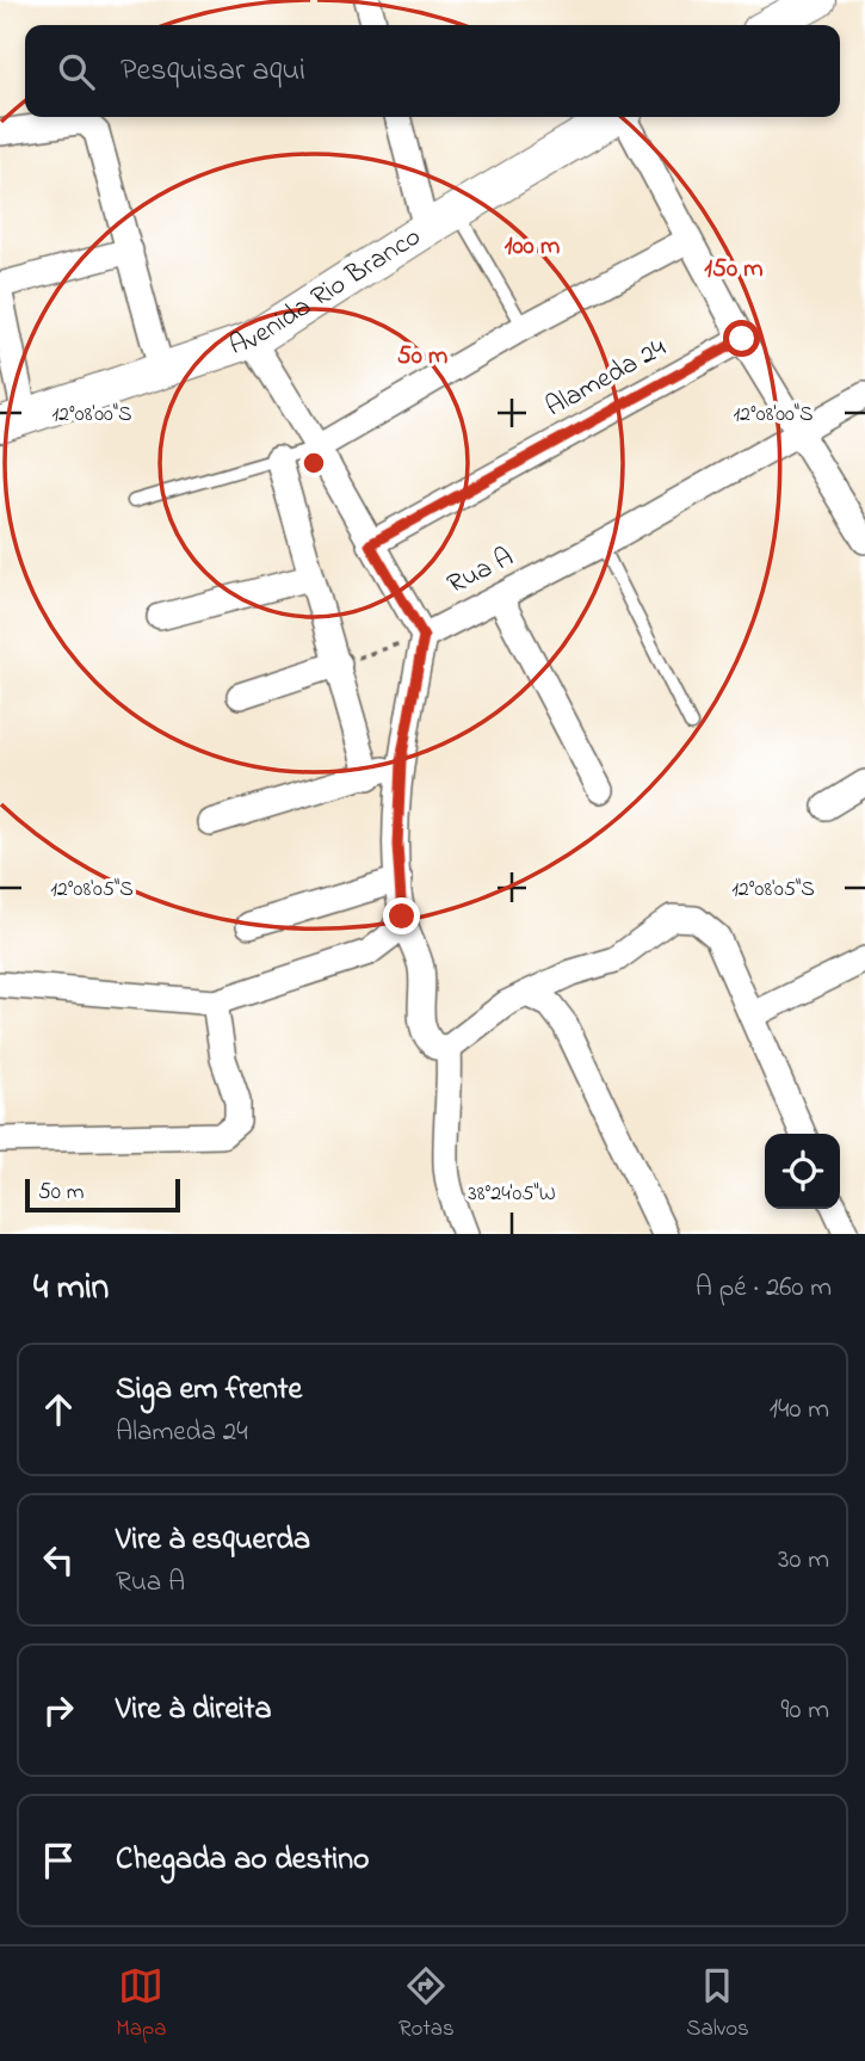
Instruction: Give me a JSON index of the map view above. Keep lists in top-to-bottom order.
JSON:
{
  "streets": {
    "street": ["Avenida Rio Branco", "Alameda 24", "Rua A"]
  },
  "scale_bar": "50 m",
  "page": {
    "search": "Pesquisar aqui",
    "scale": "50 m",
    "heading": ["4 min", "A pé · 260 m"],
    "list": [
      ["Siga em frente", "Alameda 24", "140 m"],
      ["Vire à esquerda", "Rua A", "30 m"],
      ["Vire à direita", "90 m"],
      "Chegada ao destino"
    ],
    "nav": ["Mapa", "Rotas", "Salvos"]
  },
  "coordinates": ["12°08'00\"S", "12°08'05\"S", "38°24'05\"W"],
  "rings": ["100 m", "150 m", "50 m"]
}
